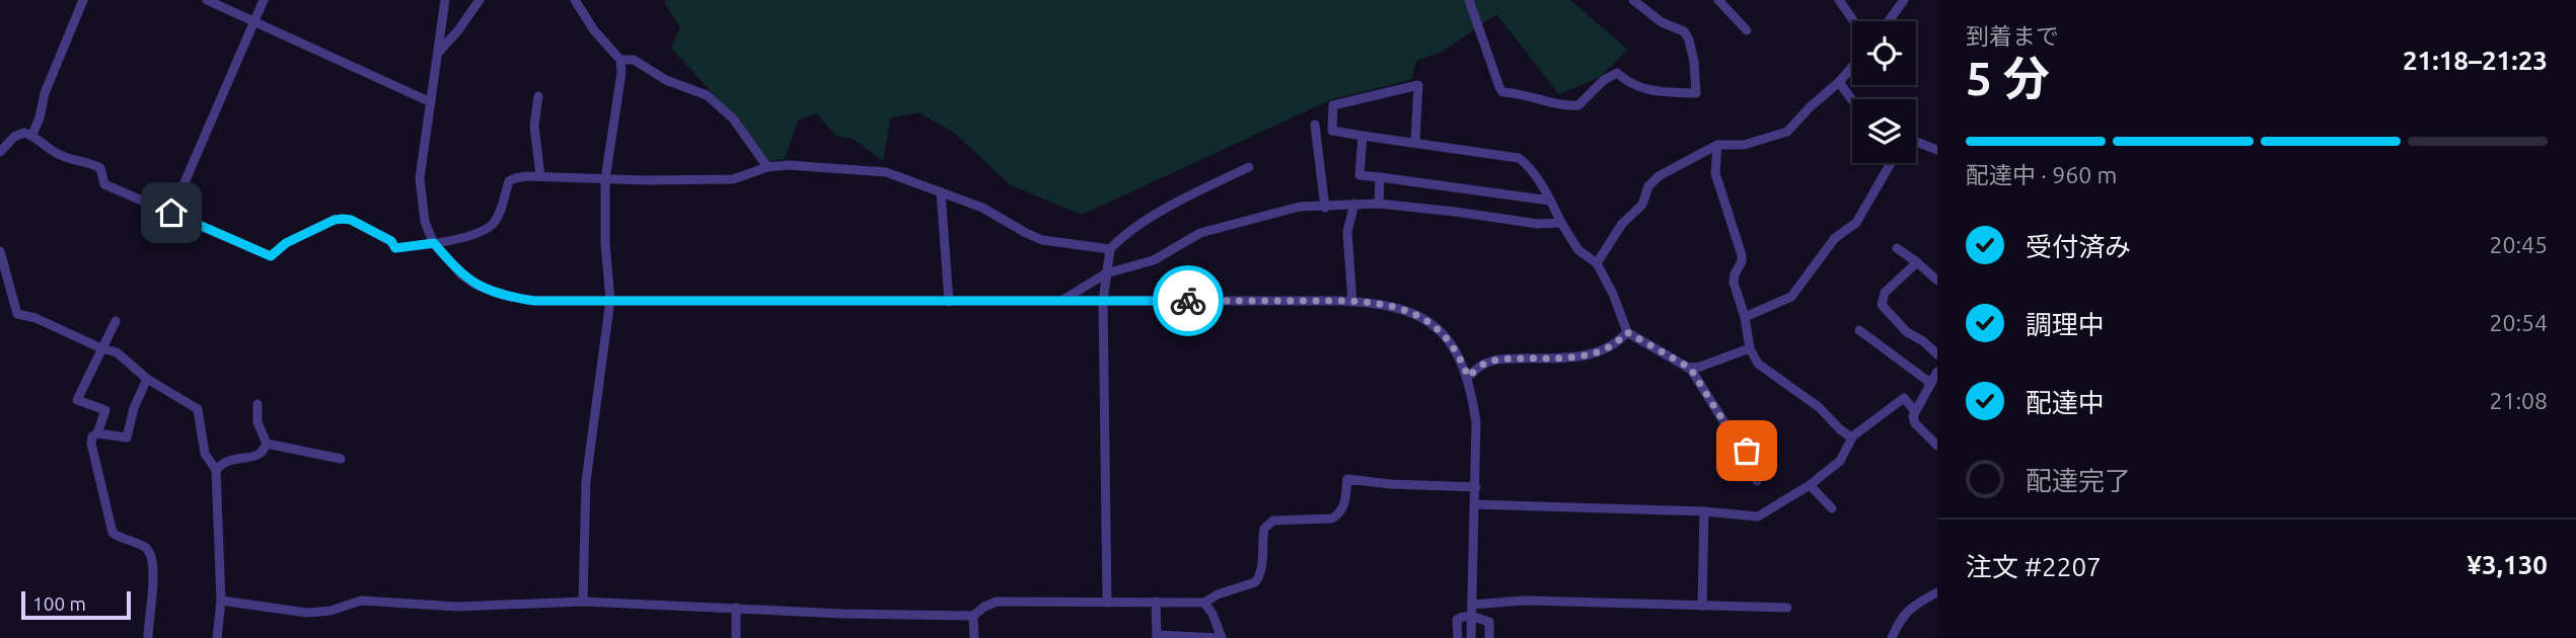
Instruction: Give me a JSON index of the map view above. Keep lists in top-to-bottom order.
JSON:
{
  "scale_bar": "100 m",
  "page": {
    "heading": ["5 分", "到着まで", "21:18–21:23"],
    "panel": ["注文 #2207", "¥3,130"],
    "bar": "配達中 · 960 m",
    "list": [
      ["受付済み", "20:45"],
      ["調理中", "20:54"],
      ["配達中", "21:08"],
      "配達完了"
    ],
    "scale": "100 m"
  }
}
